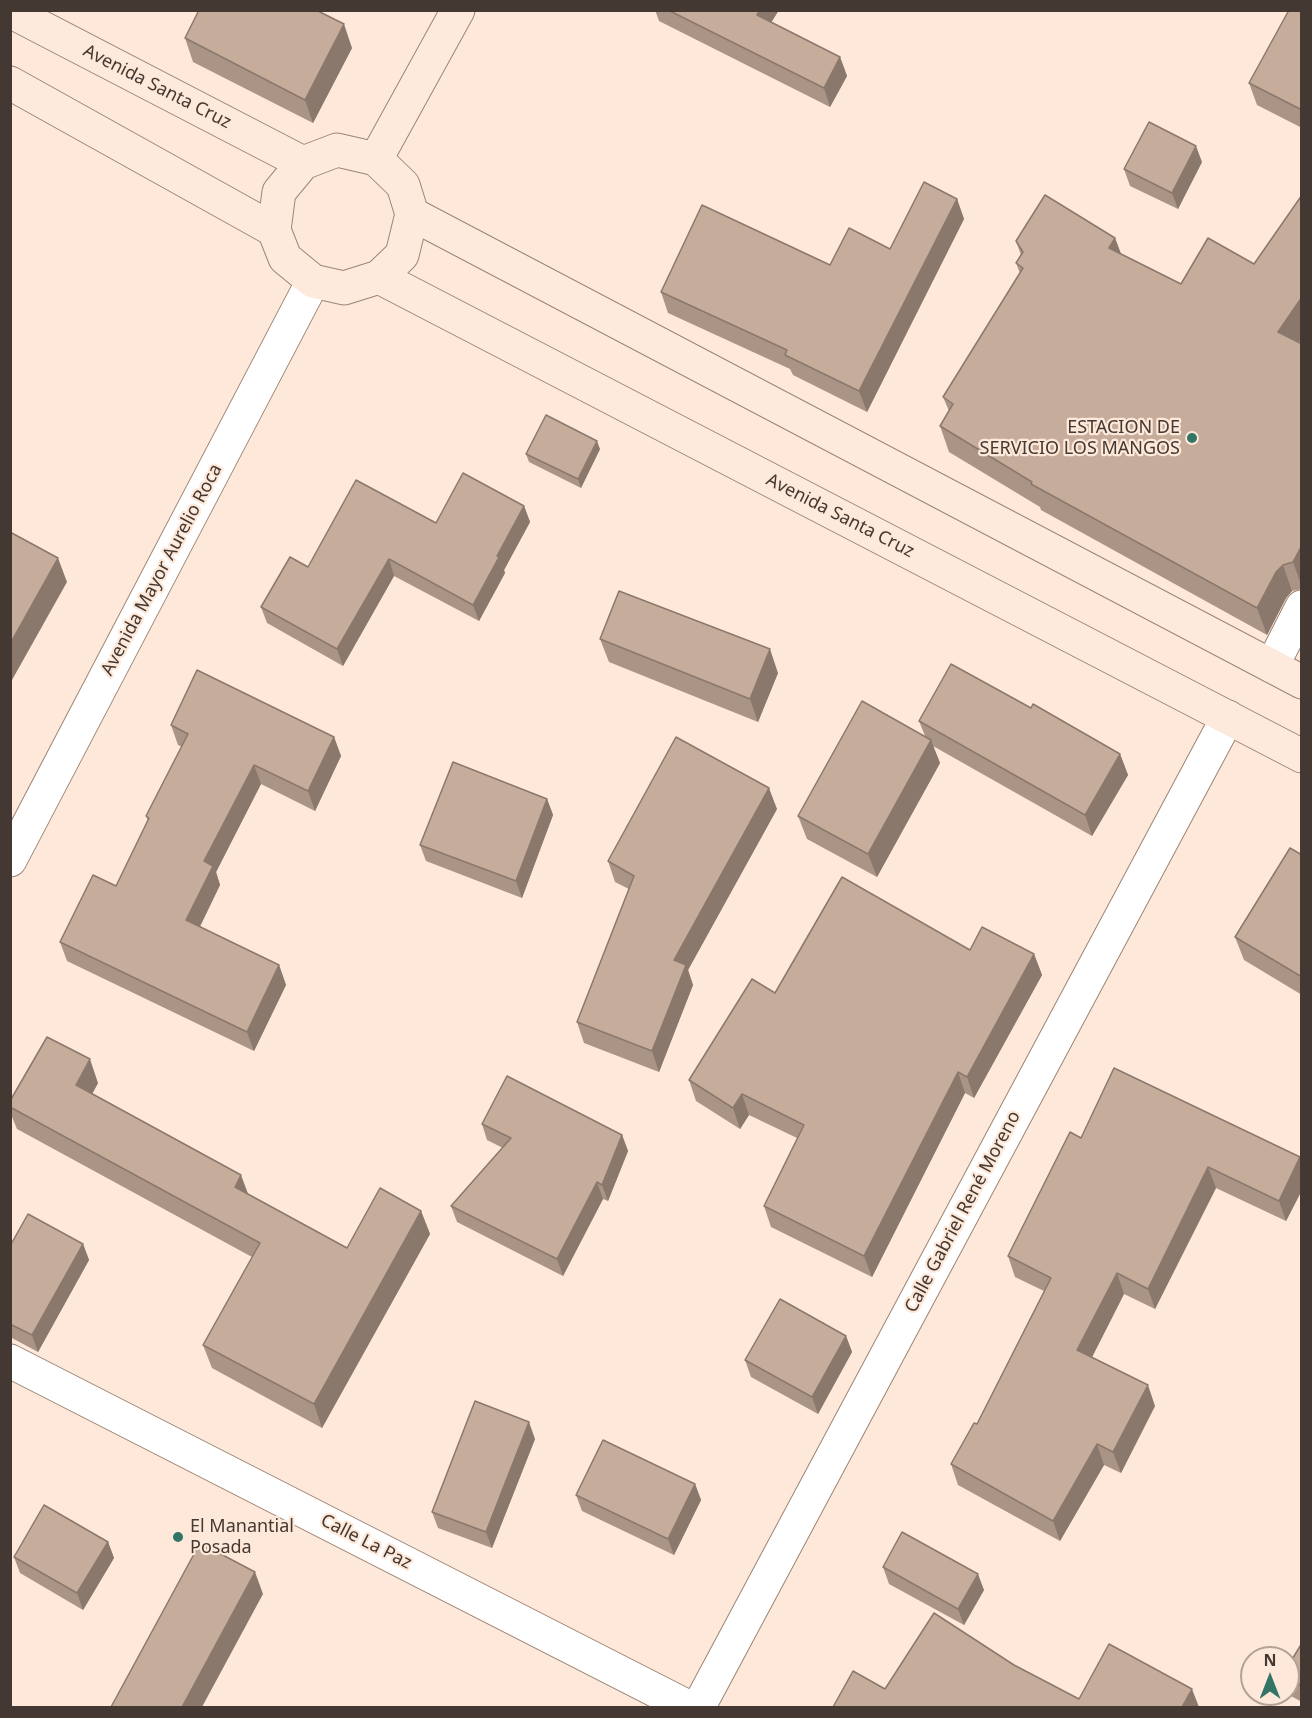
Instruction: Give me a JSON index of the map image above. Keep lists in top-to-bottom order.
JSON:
{
  "streets": {
    "main road": ["Avenida Santa Cruz"],
    "street": ["Avenida Mayor Aurelio Roca", "Calle Gabriel René Moreno", "Calle La Paz"]
  },
  "crossings": [
    ["Avenida Santa Cruz", "Avenida Mayor Aurelio Roca"],
    ["Avenida Santa Cruz", "Calle Gabriel René Moreno"]
  ],
  "places": ["ESTACION DE SERVICIO LOS MANGOS", "El Manantial Posada"],
  "north": "top"
}
